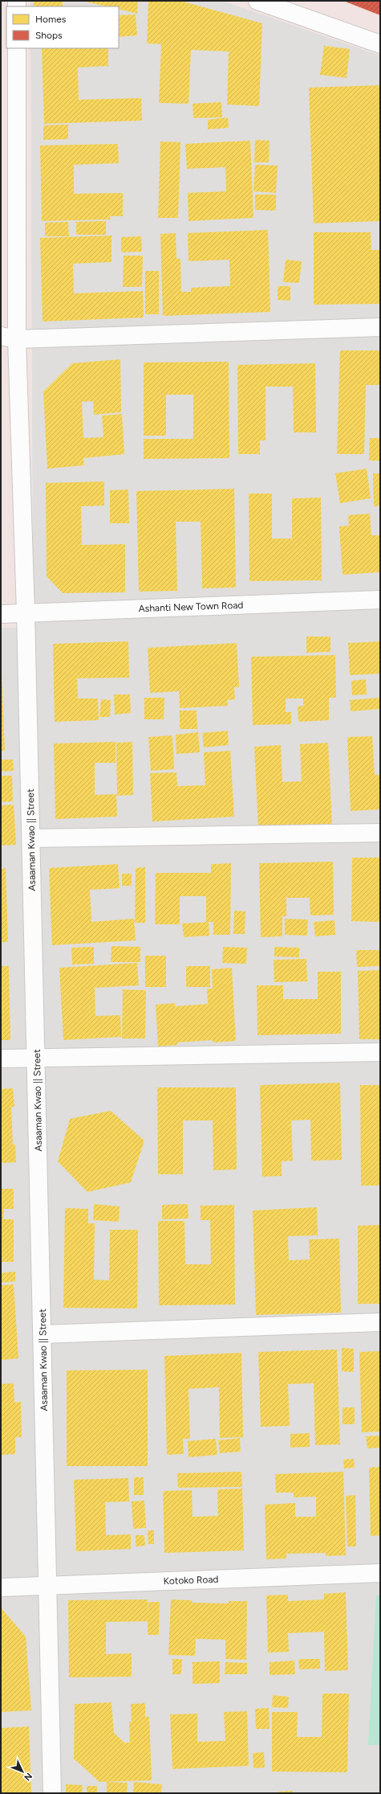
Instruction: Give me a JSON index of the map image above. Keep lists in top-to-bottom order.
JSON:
{
  "streets": {
    "street": ["Ashanti New Town Road", "Asaaman Kwao || Street", "Kotoko Road"]
  },
  "crossings": [
    ["Ashanti New Town Road", "Asaaman Kwao || Street"],
    ["Asaaman Kwao || Street", "Kotoko Road"]
  ],
  "legend": ["Homes", "Shops"],
  "north": "bottom right"
}
